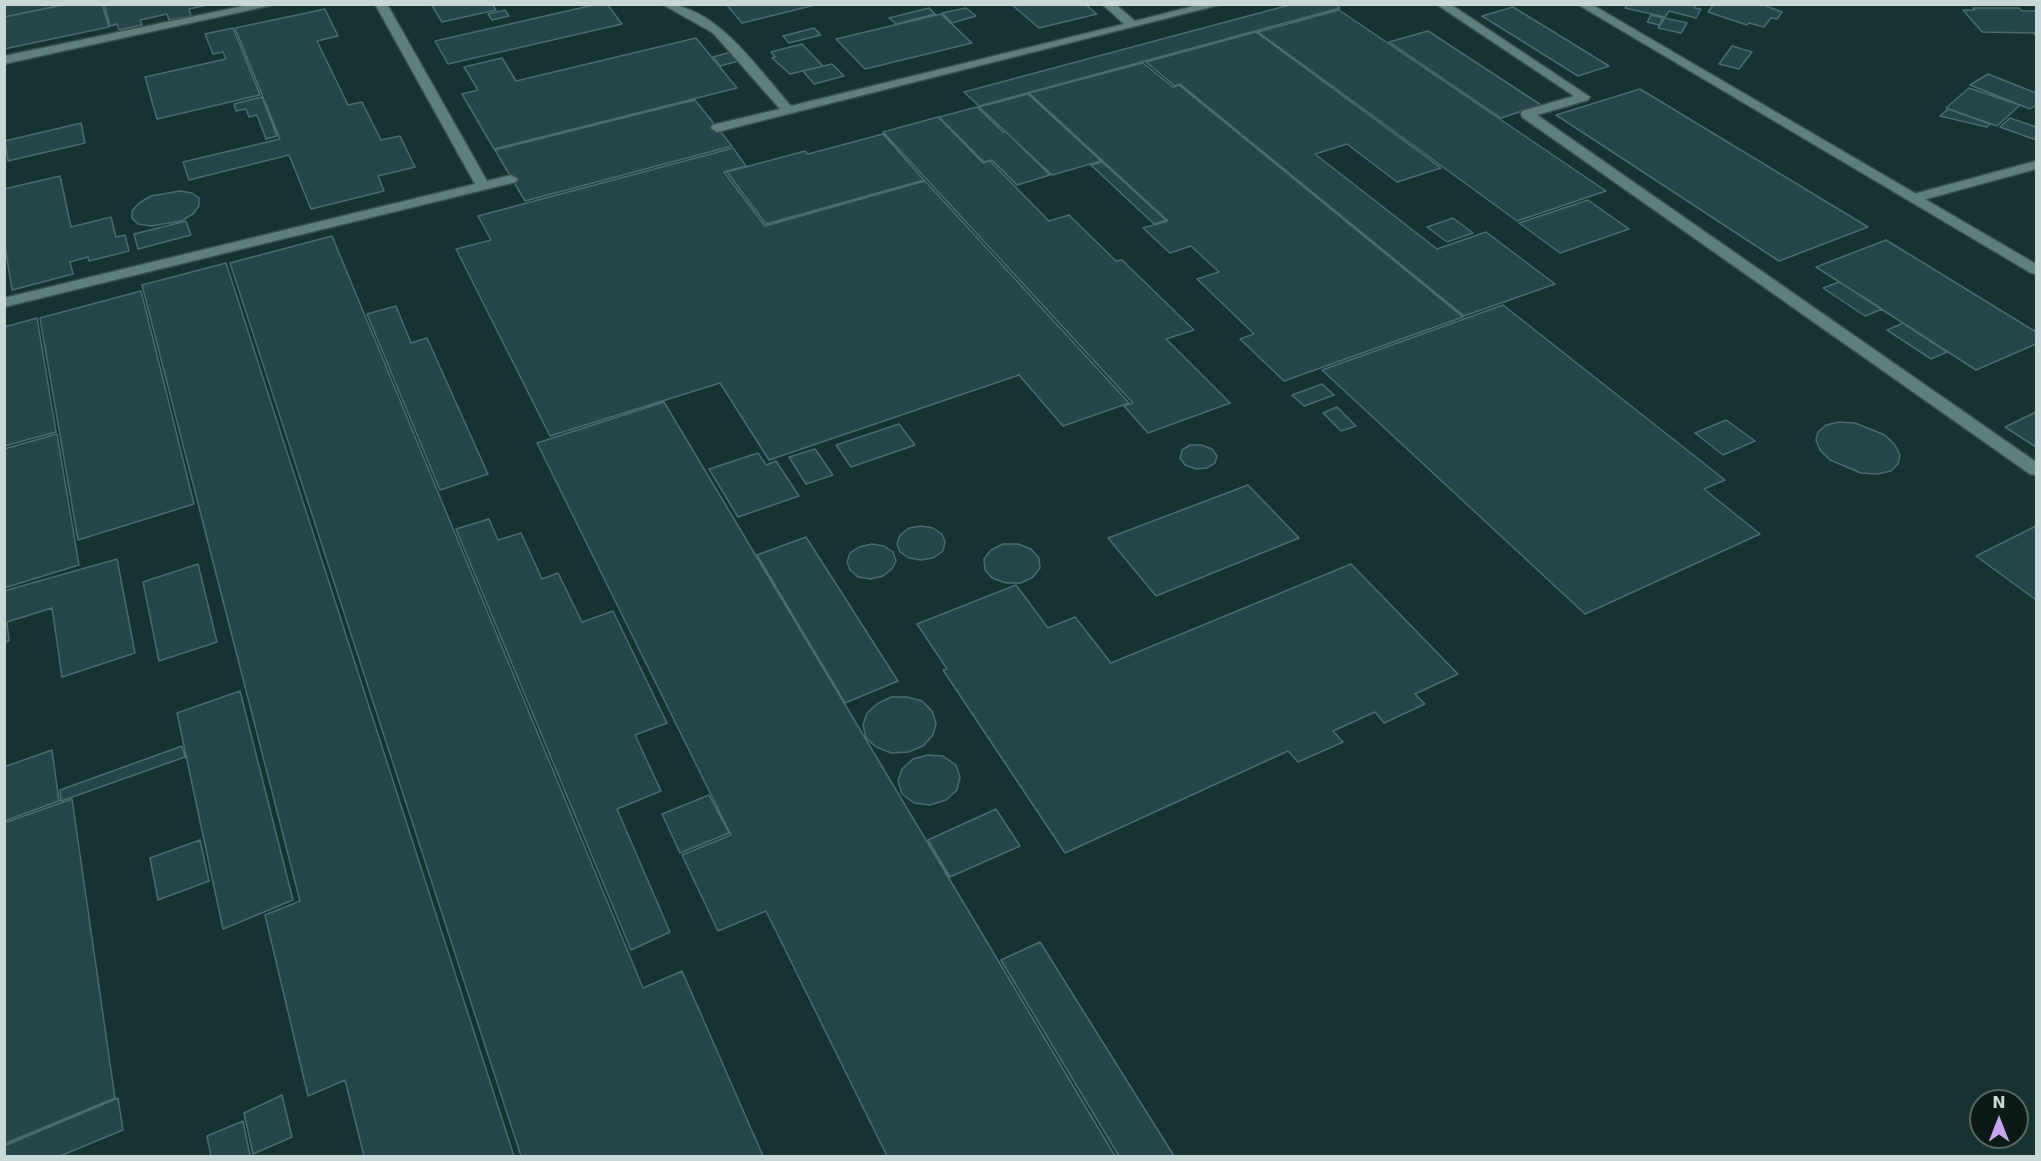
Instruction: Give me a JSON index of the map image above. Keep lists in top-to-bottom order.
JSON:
{
  "north": "top"
}
